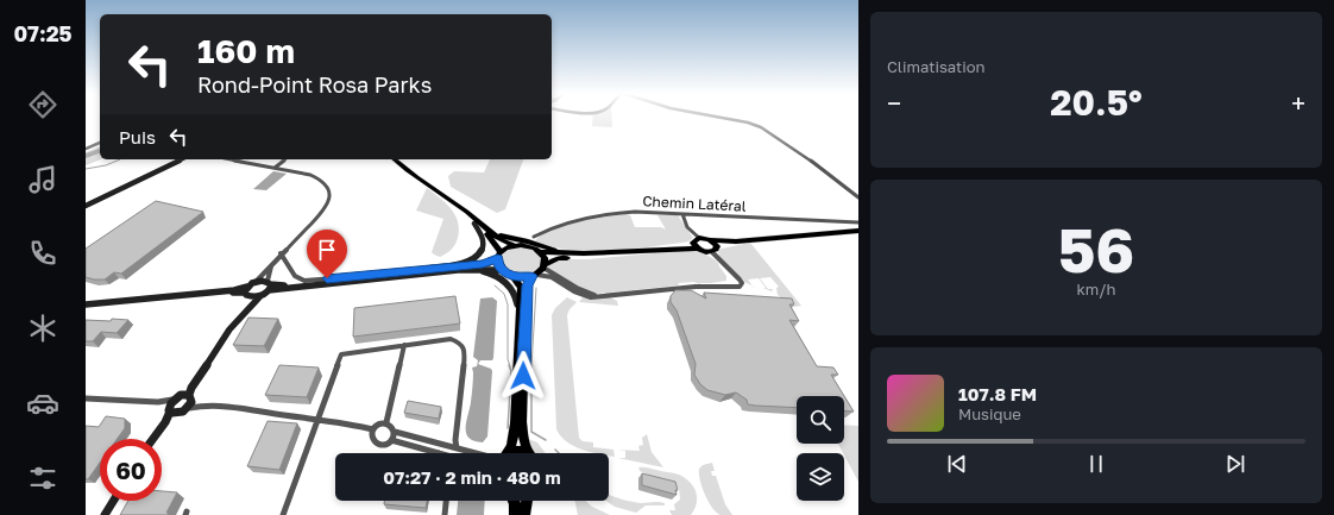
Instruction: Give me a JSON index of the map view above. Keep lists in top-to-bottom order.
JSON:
{
  "streets": {
    "street": ["Chemin Latéral"]
  },
  "page": {
    "tabs": "07:25",
    "tile": [
      "Climatisation",
      ["56", "km/h"]
    ],
    "turn": ["160 m", "Rond-Point Rosa Parks"],
    "heat": ["−", "20.5°", "+"],
    "then": "Puis",
    "song": ["107.8 FM", "Musique"],
    "limit": "60",
    "trip": "07:27 · 2 min · 480 m"
  }
}
